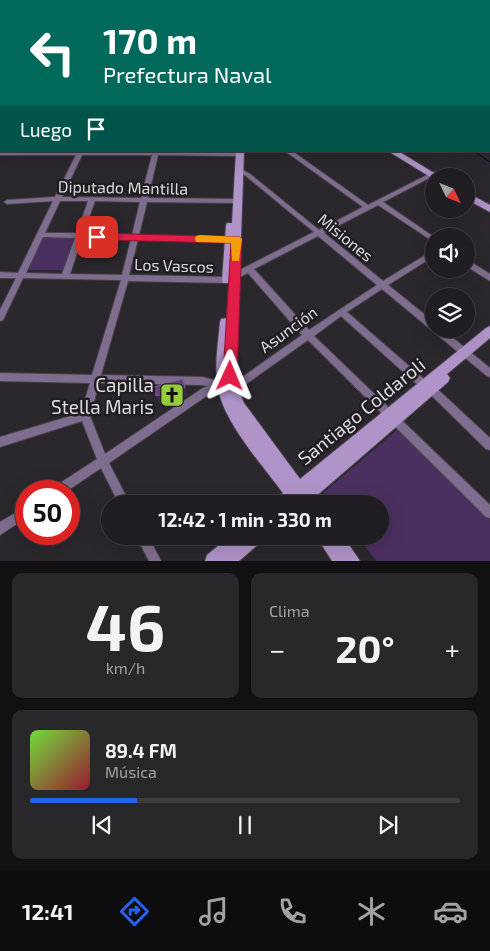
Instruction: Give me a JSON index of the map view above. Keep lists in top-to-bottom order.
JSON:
{
  "streets": {
    "main road": ["Santiago Coldaroli"],
    "street": [
      "Diputado Mantilla",
      "Misiones",
      "Los Vascos",
      "Asunción"
    ]
  },
  "crossings": [
    ["Misiones", "Asunción"],
    ["Misiones", "Santiago Coldaroli"]
  ],
  "places": {
    "church": ["Capilla Stella Maris"]
  },
  "north": "bottom right",
  "page": {
    "turn": ["170 m", "Prefectura Naval"],
    "then": "Luego",
    "limit": "50",
    "trip": "12:42 · 1 min · 330 m",
    "tile": [
      ["46", "km/h"],
      "Clima"
    ],
    "heat": ["−", "20°", "+"],
    "song": ["89.4 FM", "Música"],
    "tabs": "12:41"
  }
}
